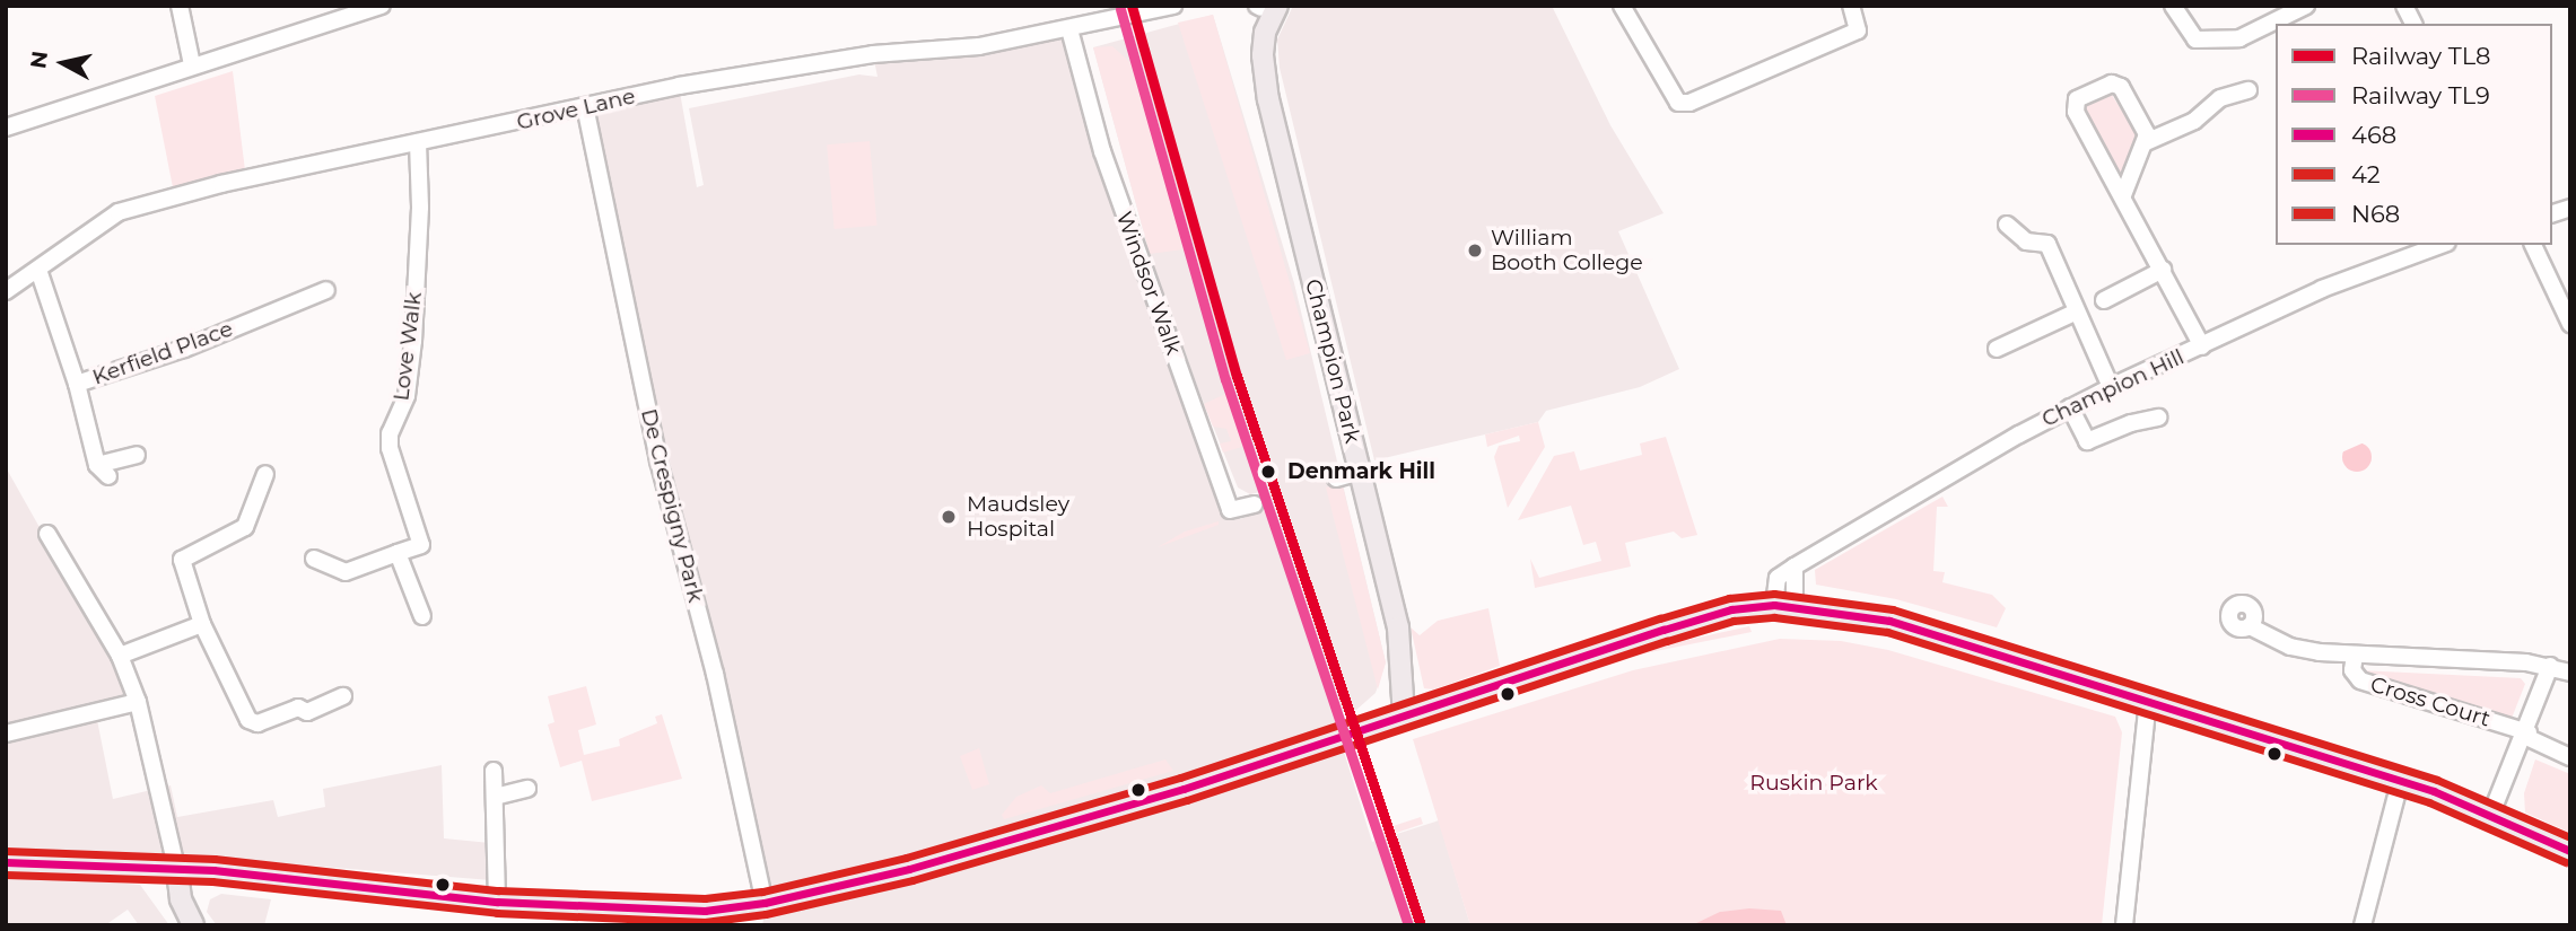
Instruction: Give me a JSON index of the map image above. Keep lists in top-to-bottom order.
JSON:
{
  "streets": {
    "main road": ["Champion Park"],
    "street": [
      "Grove Lane",
      "Windsor Walk",
      "Love Walk",
      "Kerfield Place",
      "Champion Hill",
      "De Crespigny Park",
      "Cross Court"
    ]
  },
  "crossings": [
    ["Grove Lane", "Windsor Walk"],
    ["Grove Lane", "Love Walk"],
    ["Grove Lane", "De Crespigny Park"]
  ],
  "parks": ["Ruskin Park"],
  "places": ["William Booth College", "Denmark Hill", "Maudsley Hospital"],
  "lines": [
    "rail line TL8",
    "rail line TL9",
    "transit line N68",
    "transit line 468",
    "transit line 42"
  ],
  "legend": [
    "Railway TL8",
    "Railway TL9",
    "468",
    "42",
    "N68"
  ],
  "north": "left"
}
